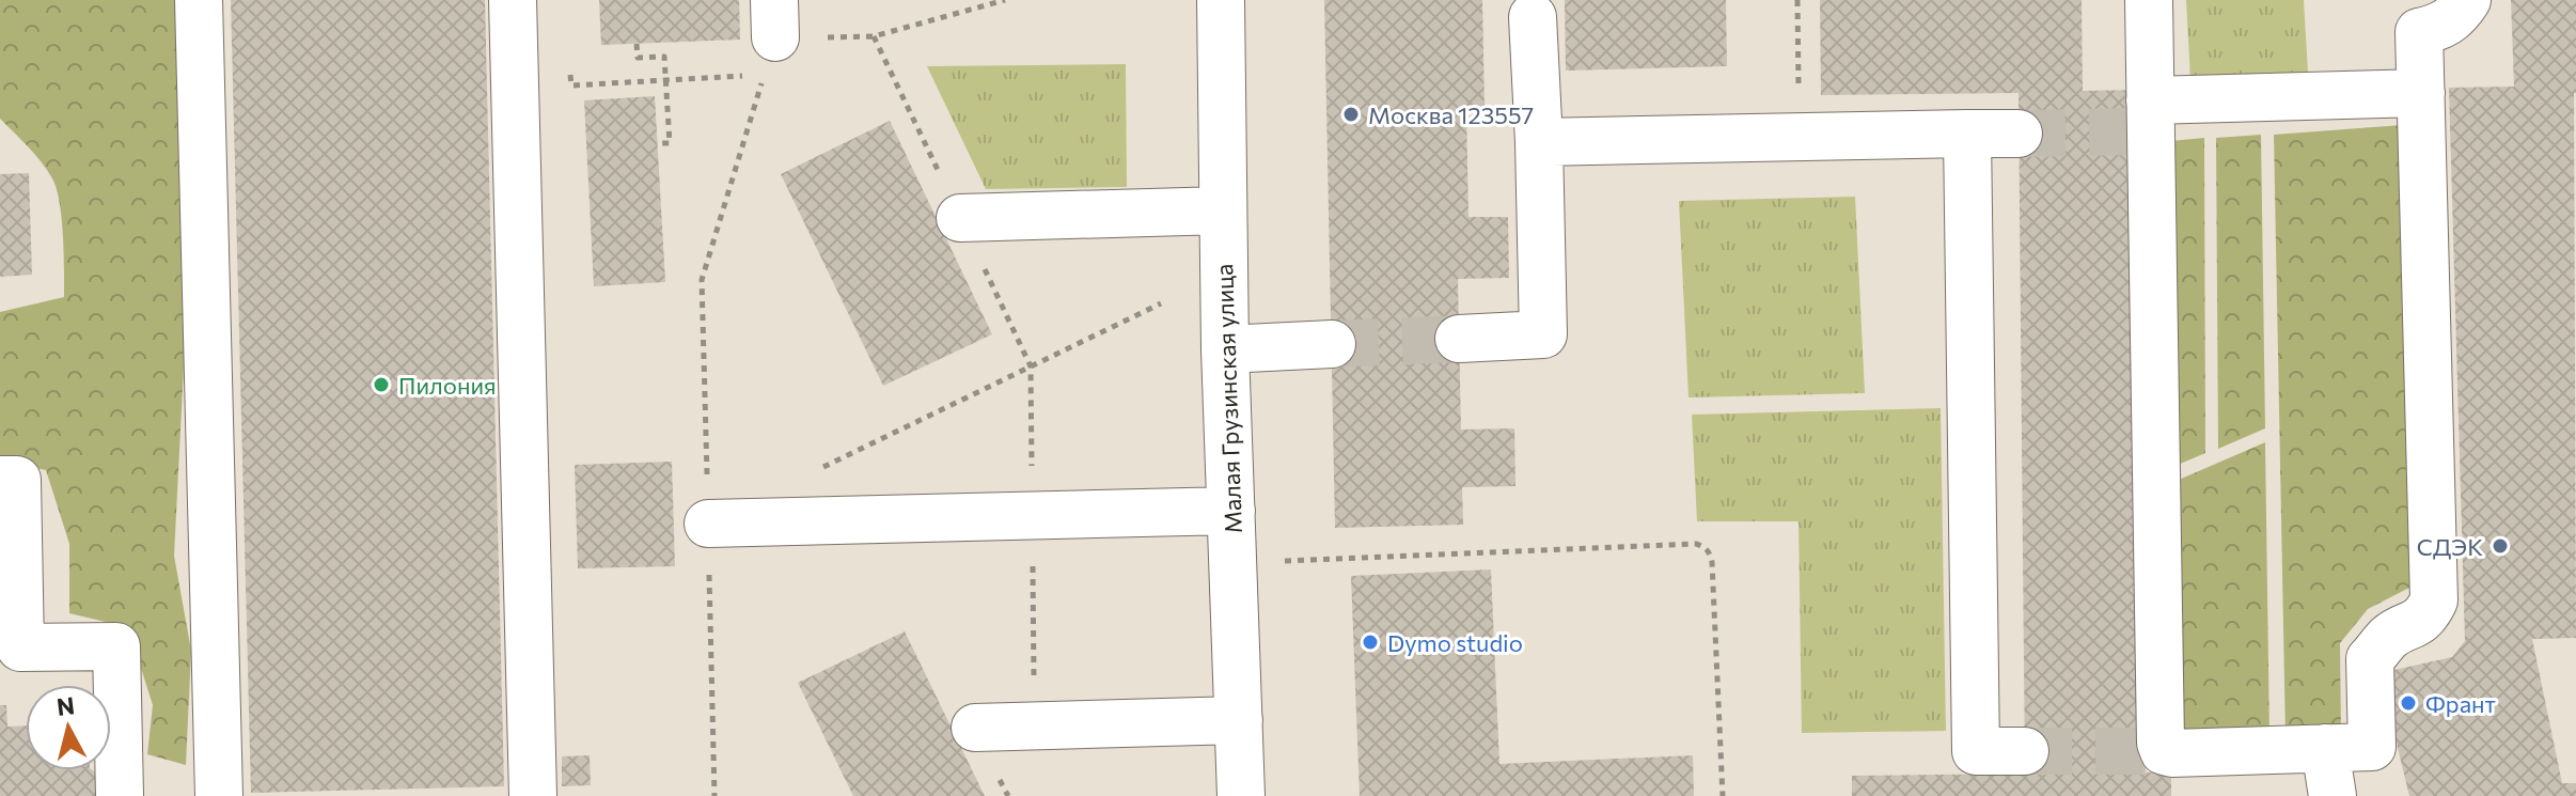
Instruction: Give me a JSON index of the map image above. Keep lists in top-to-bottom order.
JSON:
{
  "streets": {
    "street": ["Малая Грузинская улица"]
  },
  "places": [
    "Москва 123557",
    "Пилония",
    "СДЭК",
    "Dymo studio",
    "Франт"
  ],
  "north": "top"
}
